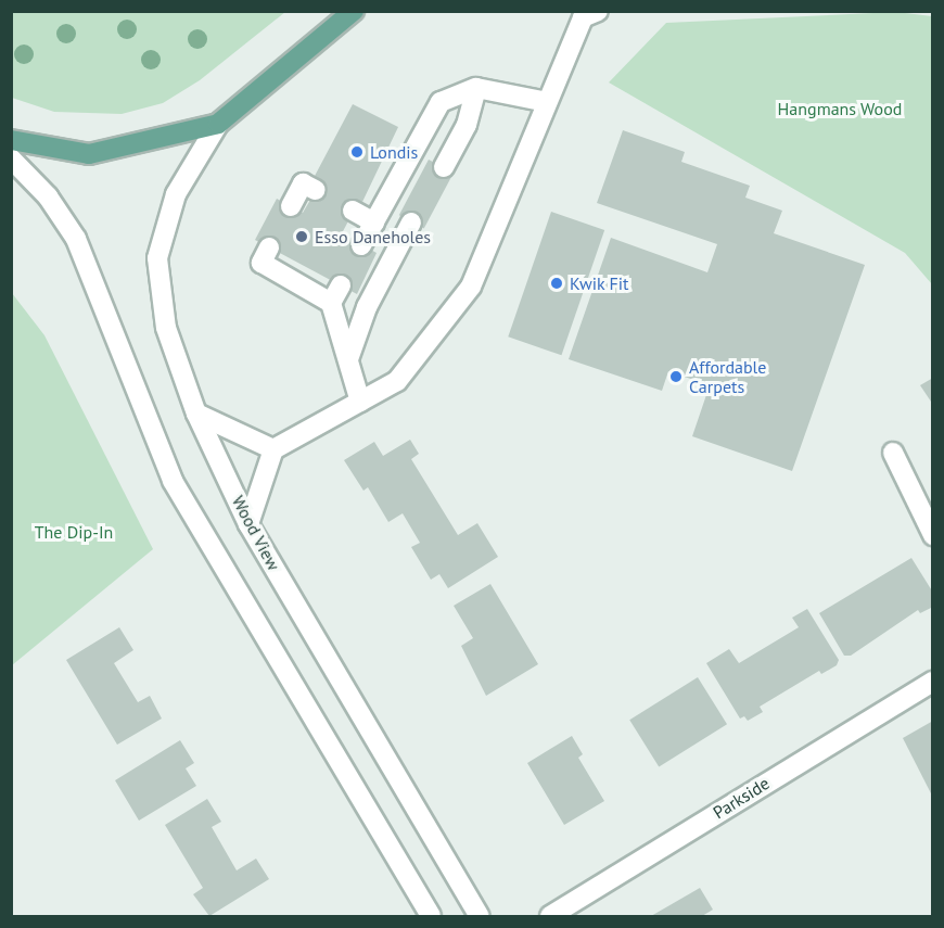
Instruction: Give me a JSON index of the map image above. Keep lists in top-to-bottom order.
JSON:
{
  "streets": {
    "main road": ["Wood View", "Parkside"]
  },
  "parks": ["Hangmans Wood", "The Dip-In"],
  "places": [
    "Londis",
    "Esso Daneholes",
    "Kwik Fit",
    "Affordable Carpets"
  ]
}
